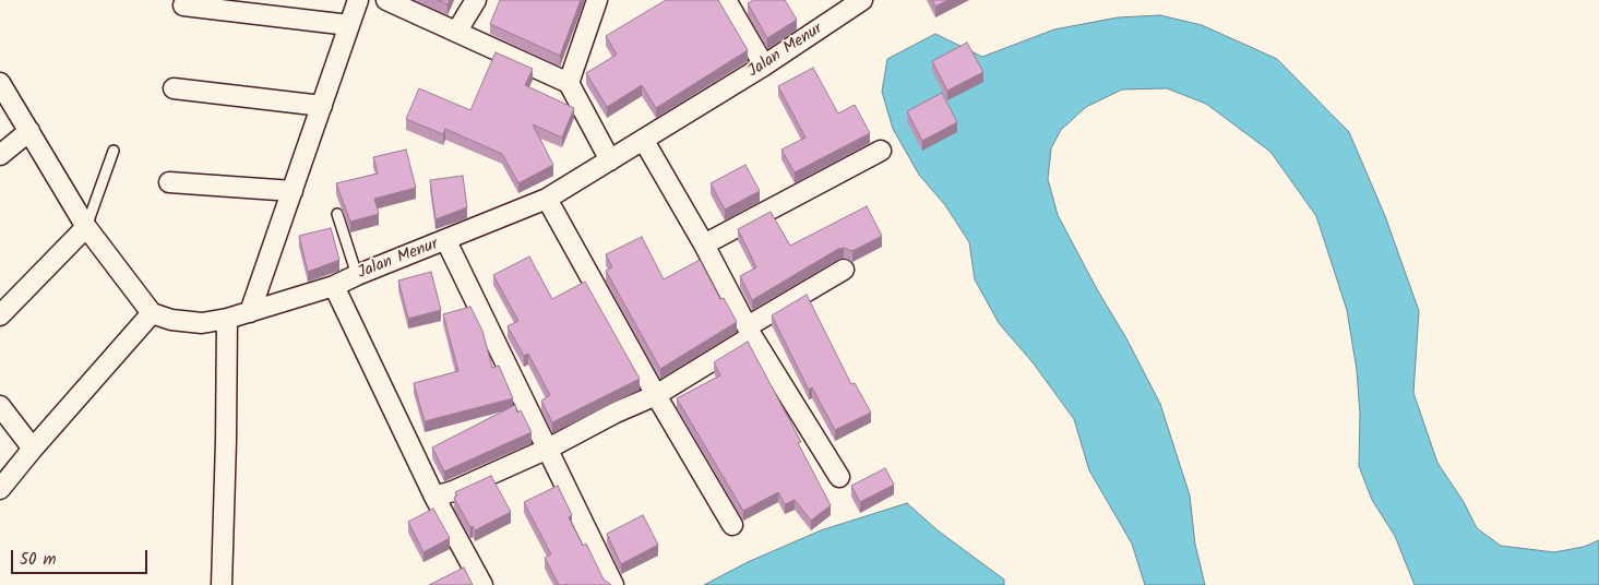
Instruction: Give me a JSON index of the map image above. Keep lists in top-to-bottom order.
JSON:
{
  "streets": {
    "street": ["Jalan Menur"]
  },
  "scale_bar": "50 m"
}
